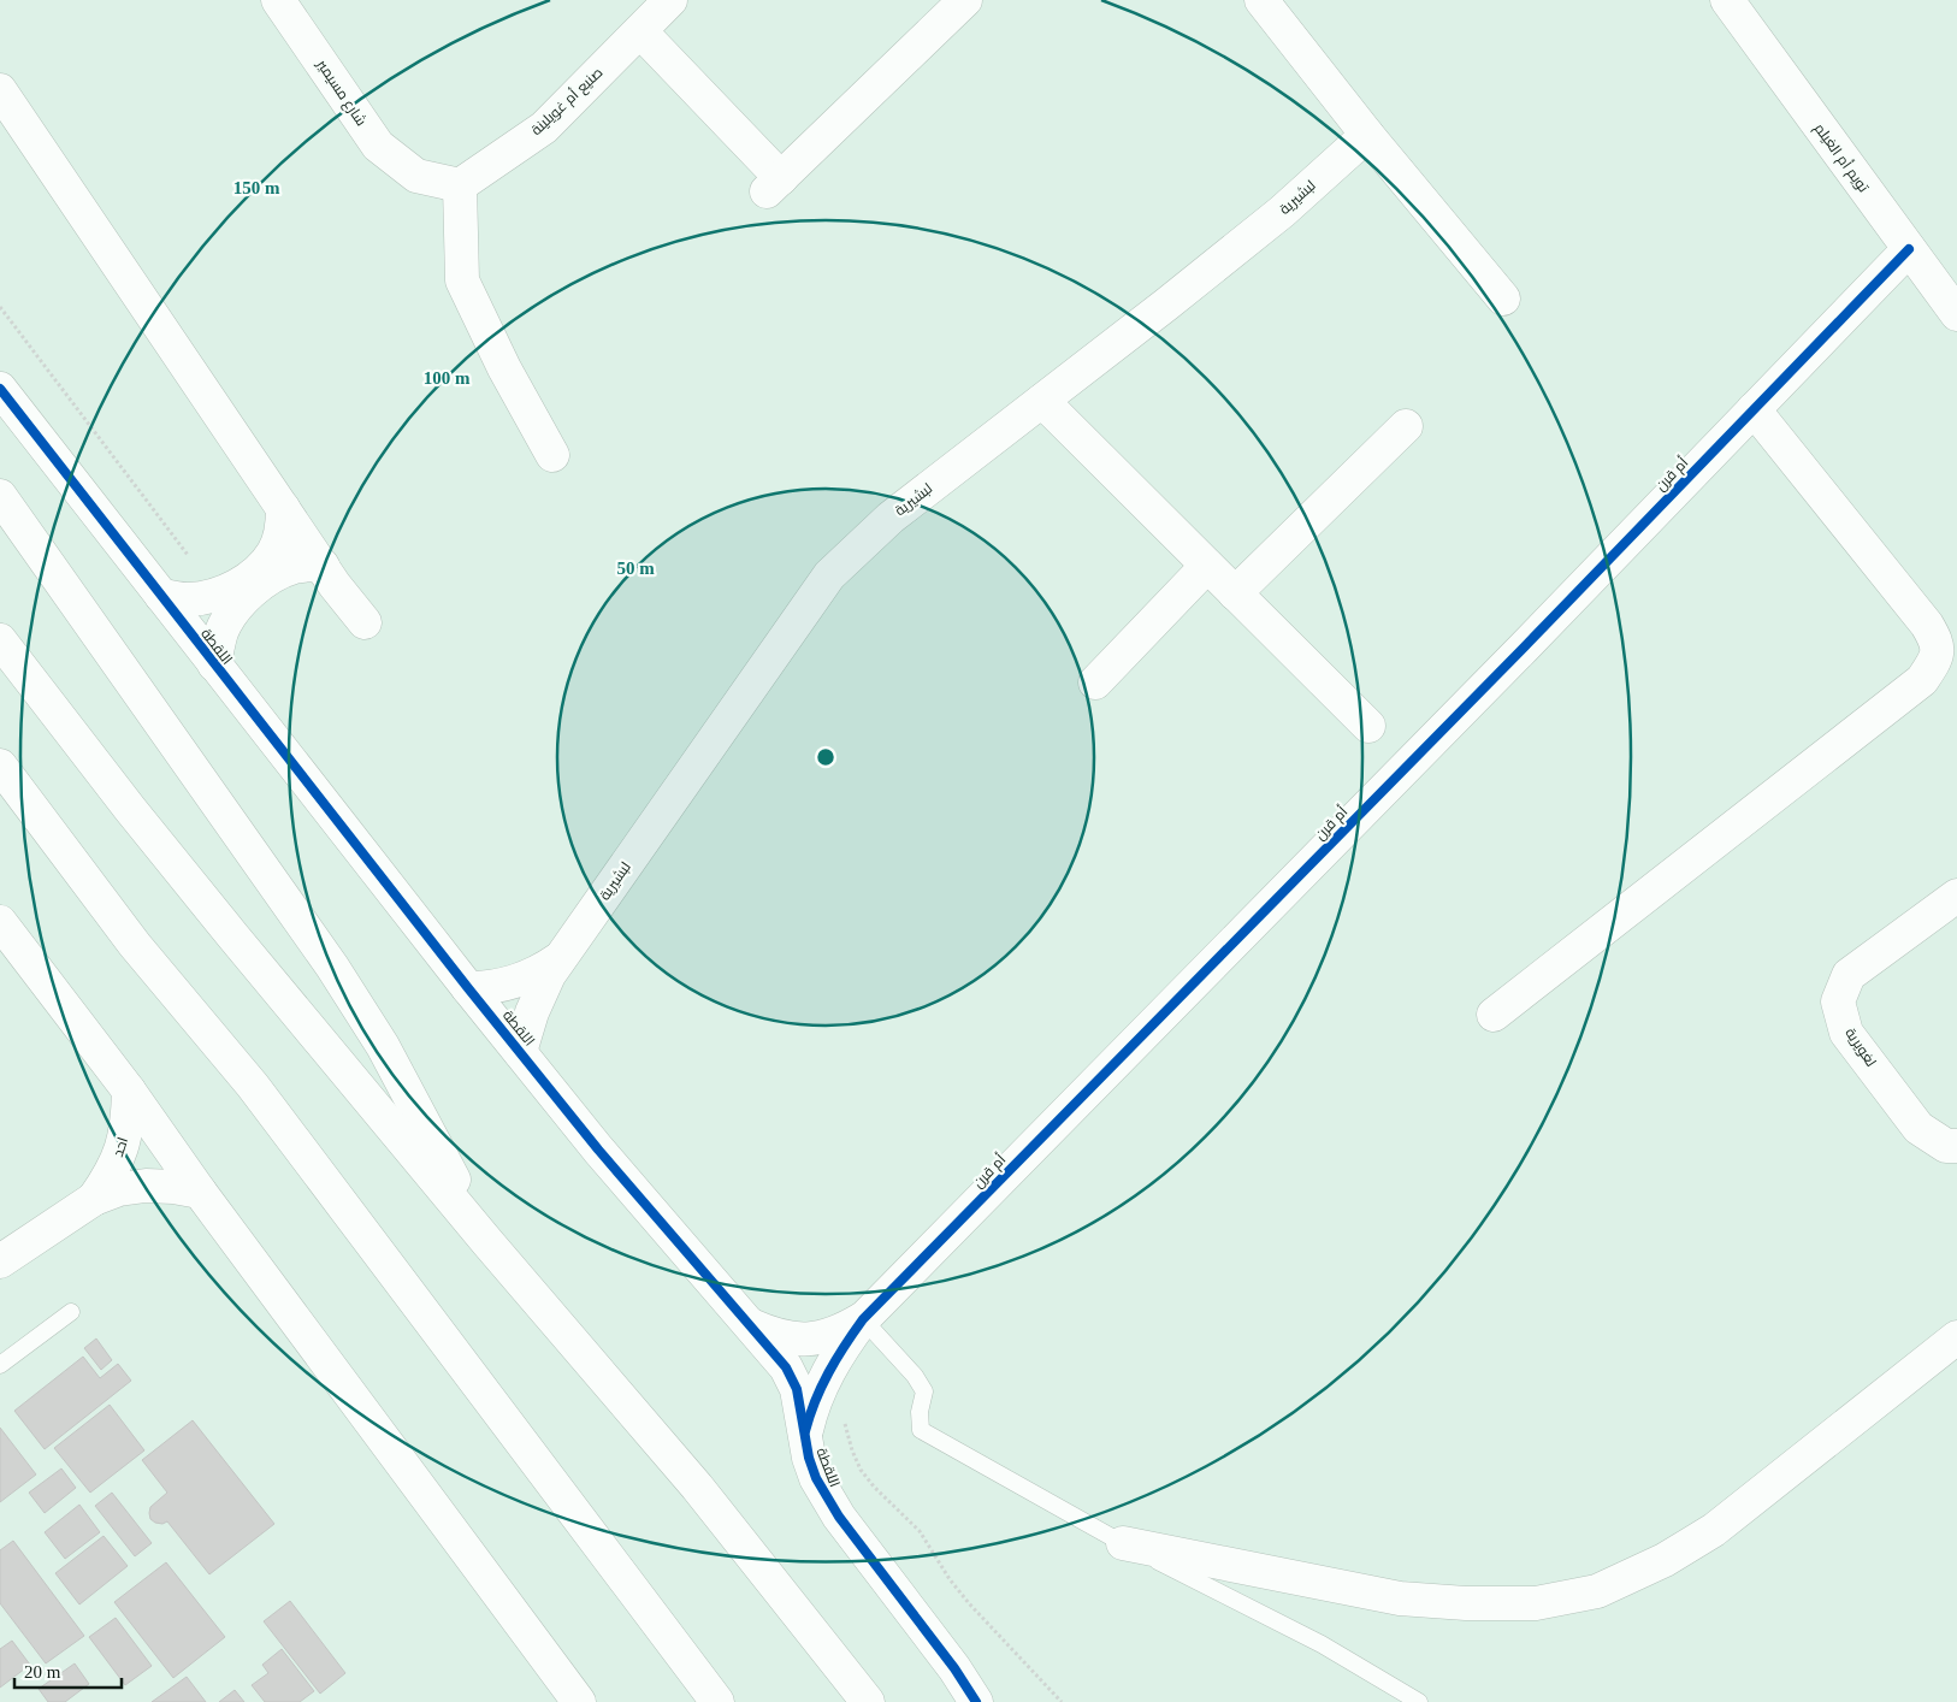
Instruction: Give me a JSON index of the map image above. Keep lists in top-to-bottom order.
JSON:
{
  "streets": {
    "street": [
      "شارع مسيمير",
      "صنيع أم غويلينة",
      "تويم أم الغيلم",
      "لبشيرية",
      "أم قرن",
      "اللقطة",
      "لغويرية",
      "احد"
    ]
  },
  "crossings": [
    ["شارع مسيمير", "صنيع أم غويلينة"],
    ["تويم أم الغيلم", "أم قرن"],
    ["لبشيرية", "اللقطة"],
    ["أم قرن", "اللقطة"]
  ],
  "scale_bar": "20 m",
  "rings": ["150 m", "100 m", "50 m"]
}
